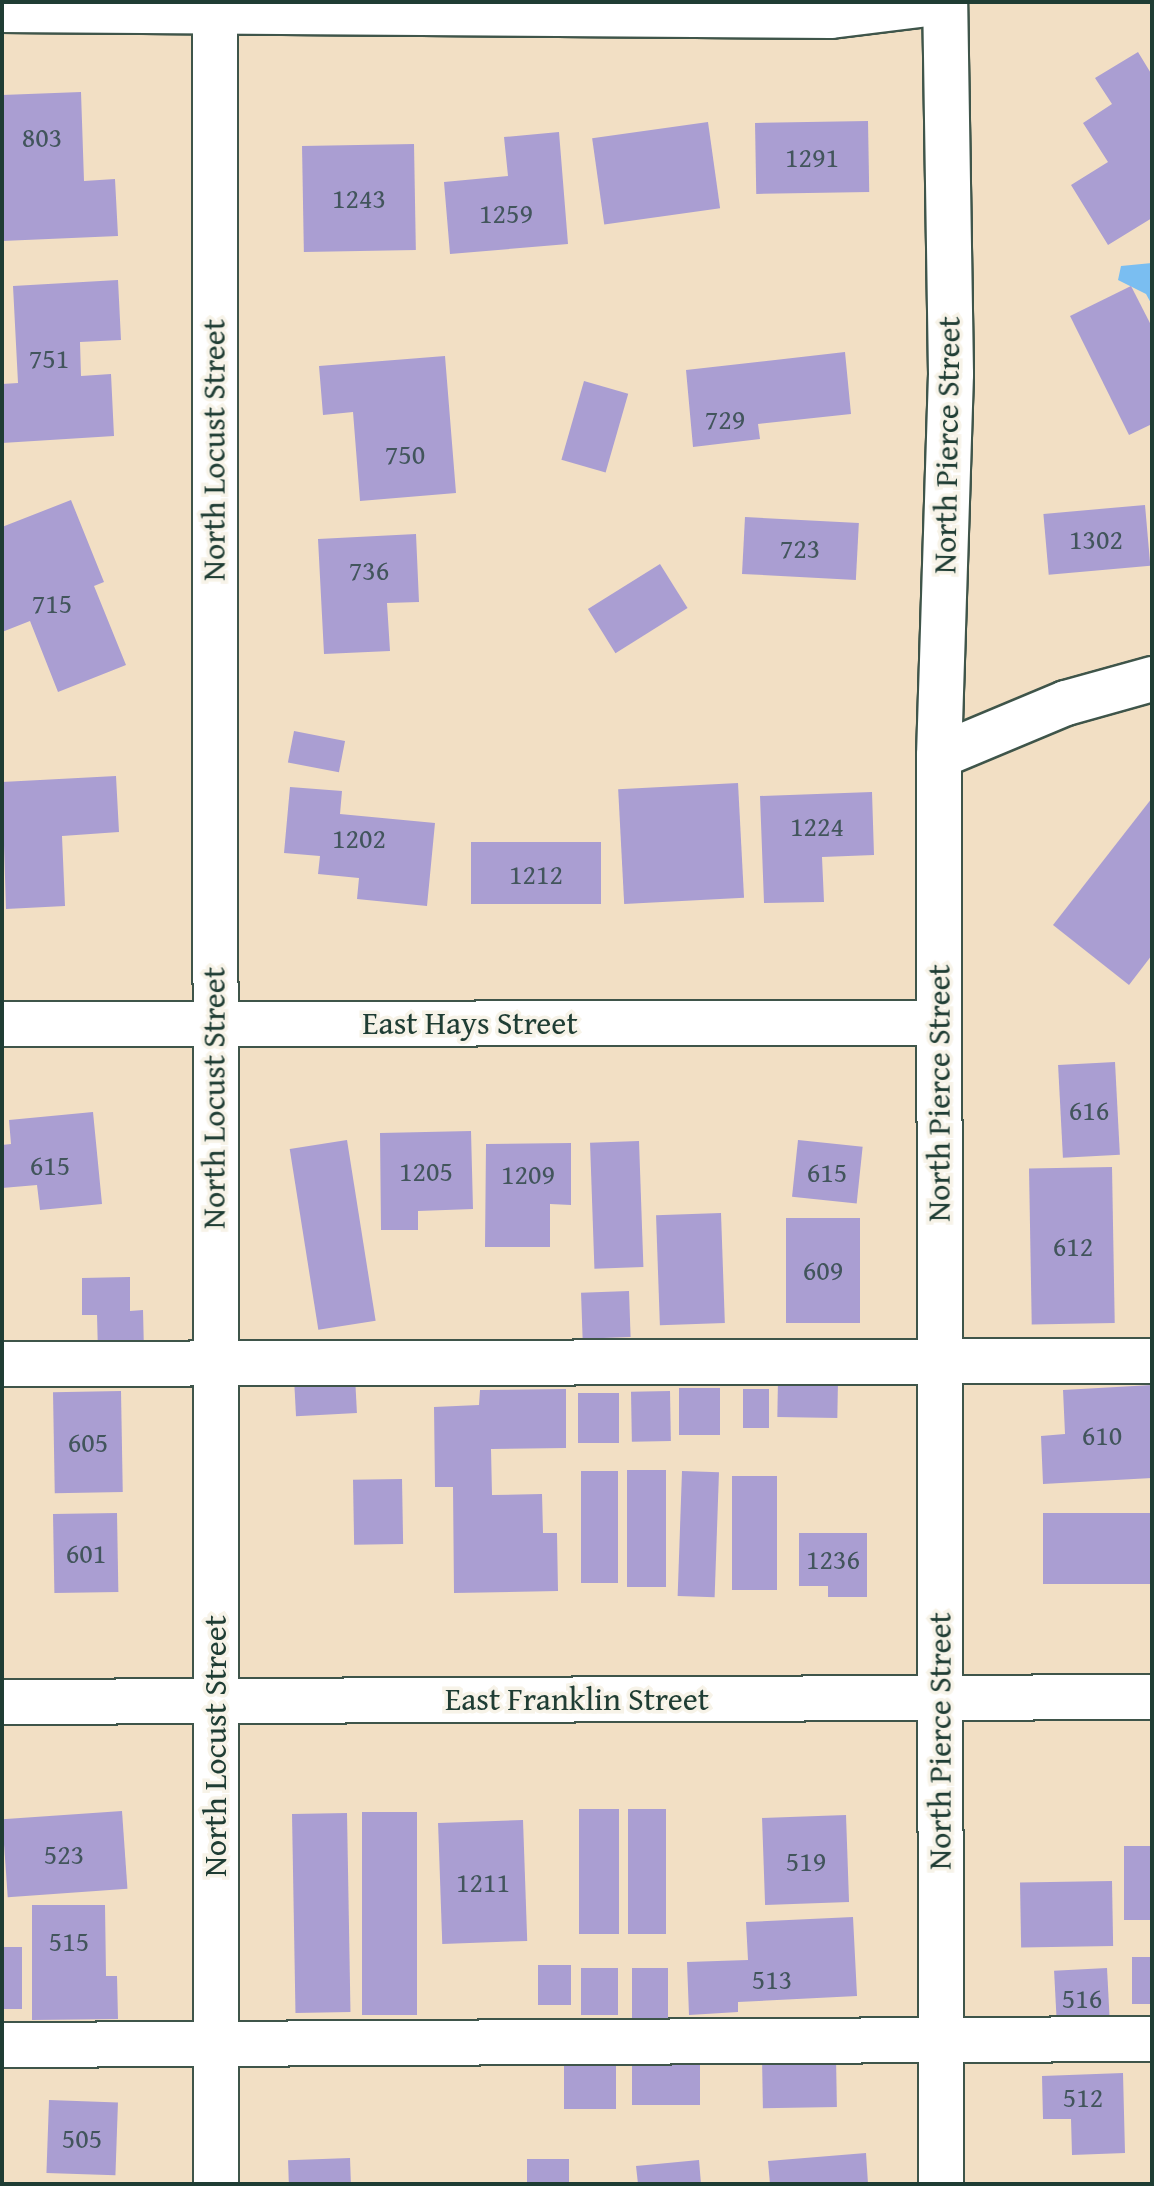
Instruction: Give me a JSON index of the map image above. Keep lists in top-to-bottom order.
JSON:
{
  "streets": {
    "street": [
      "North Pierce Street",
      "North Locust Street",
      "East Hays Street",
      "East Franklin Street"
    ]
  },
  "crossings": [
    ["North Pierce Street", "East Hays Street"],
    ["North Pierce Street", "East Franklin Street"],
    ["North Locust Street", "East Hays Street"],
    ["North Locust Street", "East Franklin Street"]
  ],
  "house_numbers": [
    "803",
    "1291",
    "1243",
    "1259",
    "751",
    "729",
    "750",
    "1302",
    "723",
    "736",
    "715",
    "1224",
    "1202",
    "1212",
    "616",
    "615",
    "1205",
    "615",
    "1209",
    "612",
    "609",
    "610",
    "605",
    "601",
    "1236",
    "523",
    "519",
    "1211",
    "515",
    "513",
    "516",
    "512",
    "505"
  ]
}
